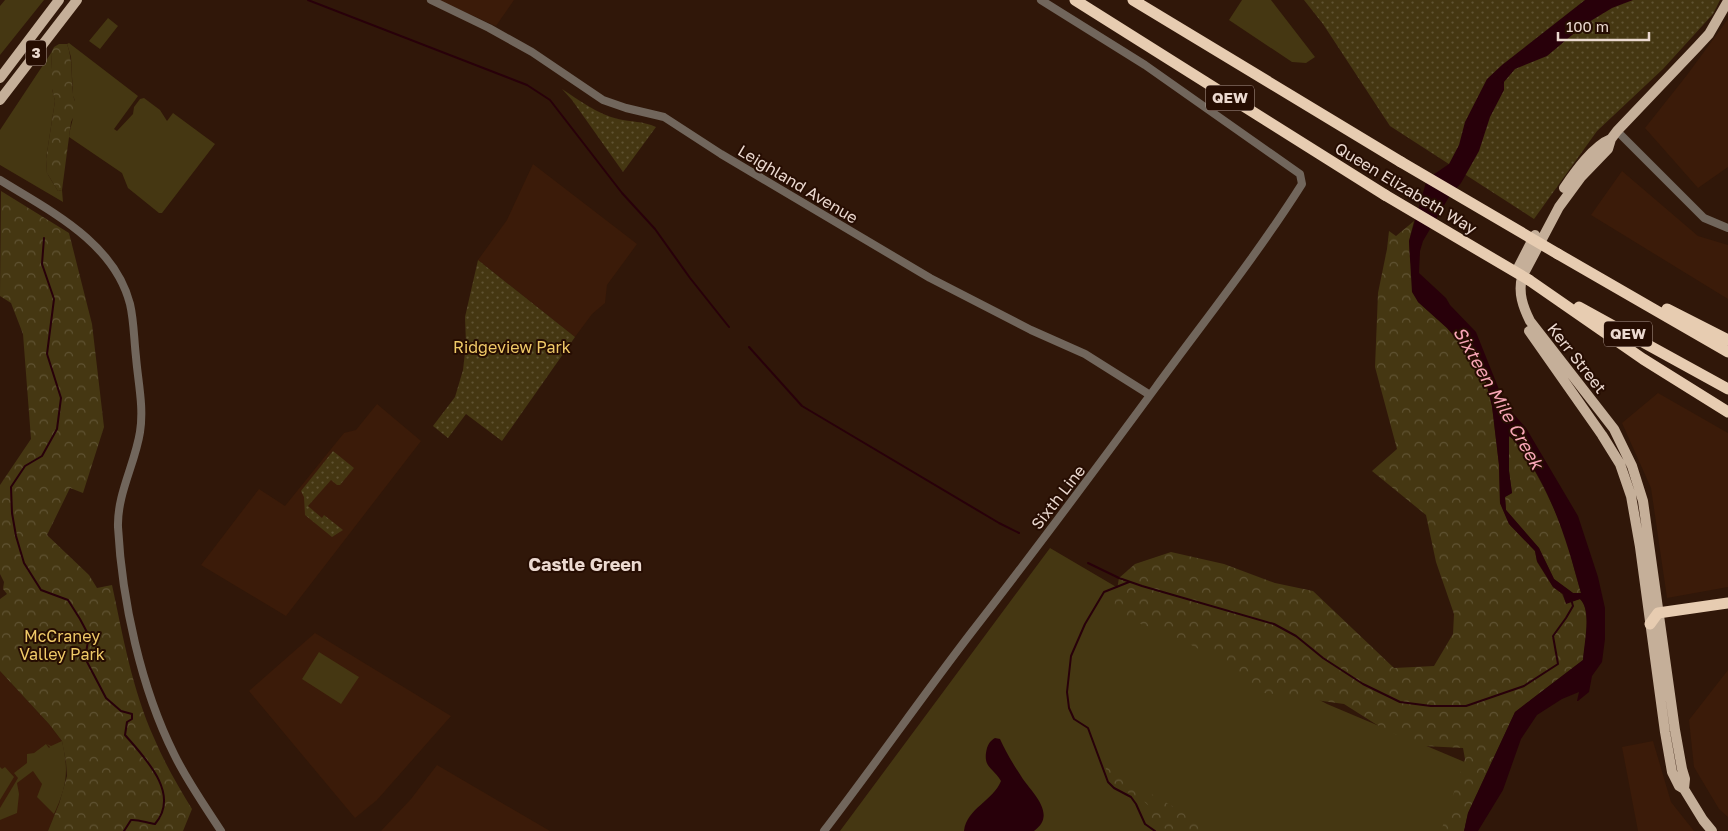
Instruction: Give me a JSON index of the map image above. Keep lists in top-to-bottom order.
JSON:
{
  "streets": {
    "highway": ["QEW", "Queen Elizabeth Way"],
    "main road": ["3", "Kerr Street"],
    "street": ["Leighland Avenue", "Sixth Line"]
  },
  "crossings": [
    ["Leighland Avenue", "Sixth Line"]
  ],
  "districts": ["Castle Green"],
  "water": ["Sixteen Mile Creek"],
  "parks": ["Ridgeview Park", "McCraney Valley Park"],
  "scale_bar": "100 m"
}
